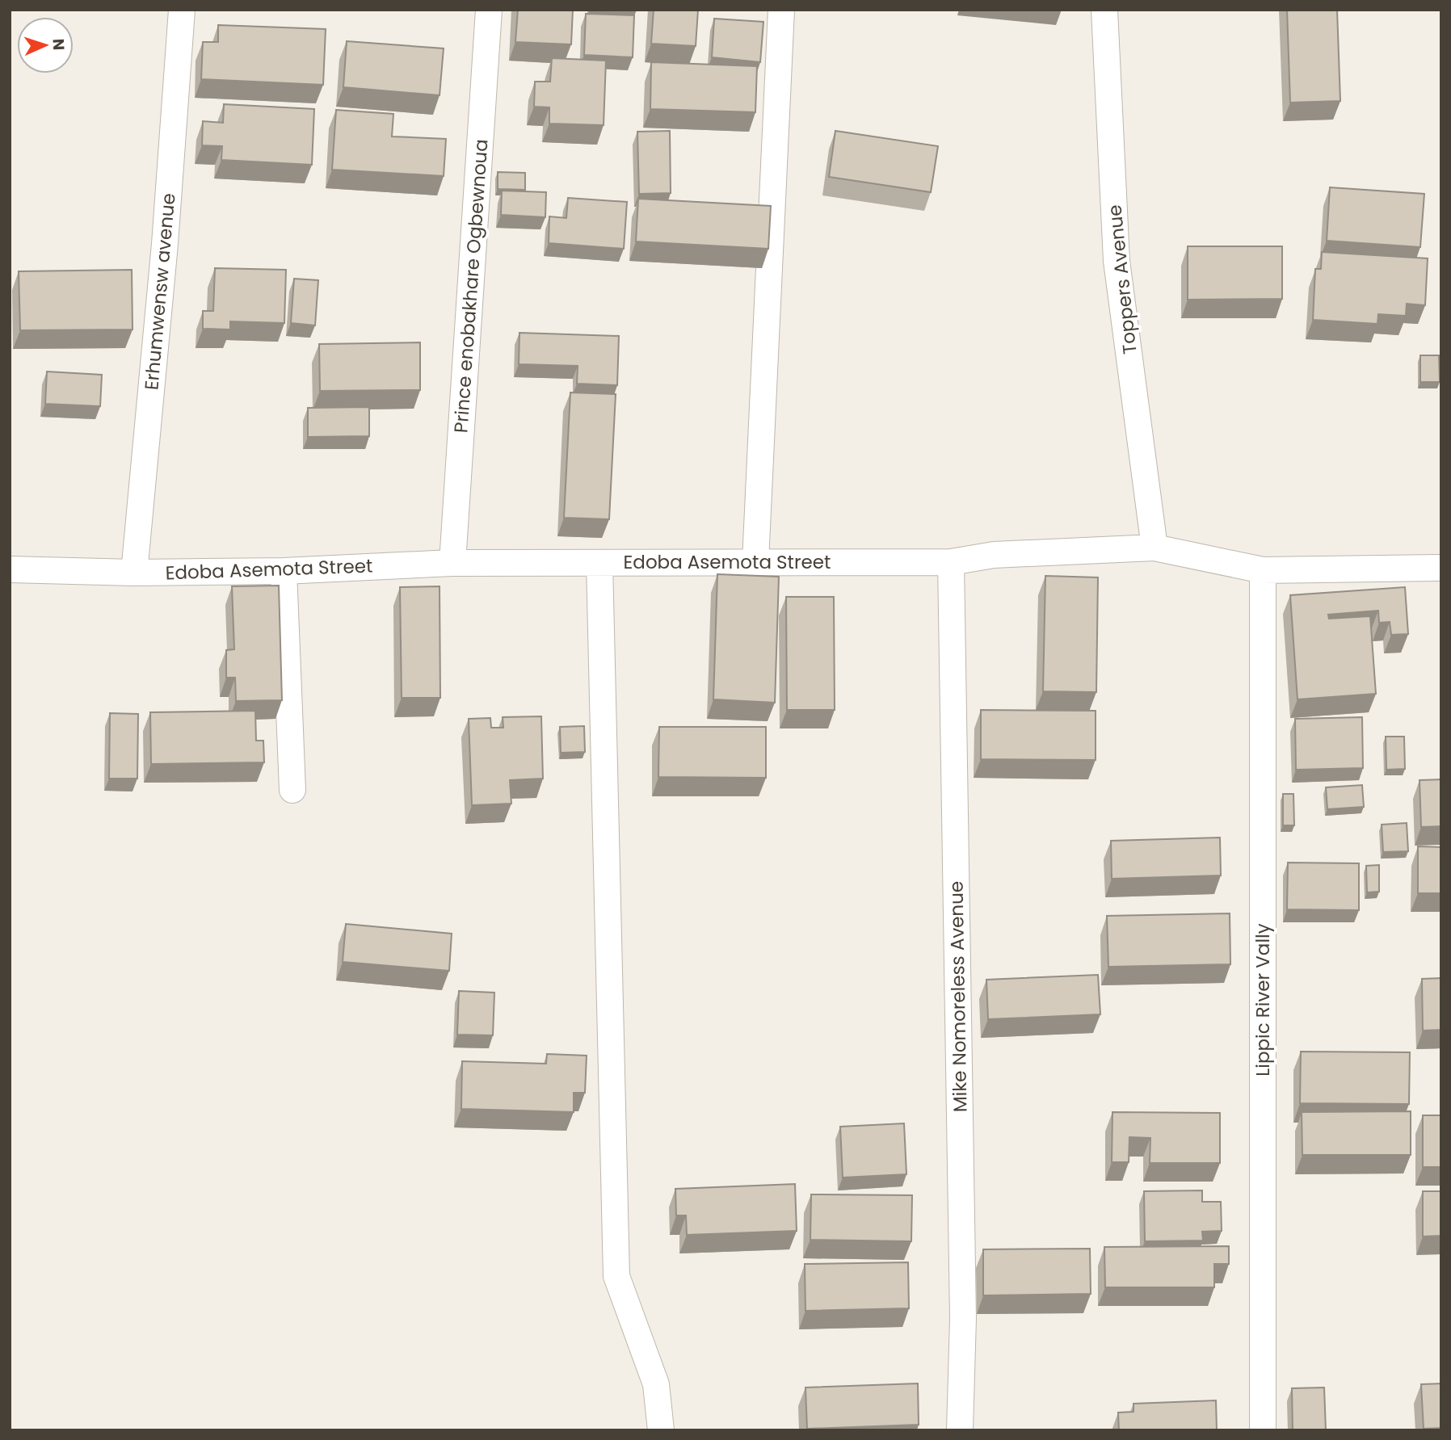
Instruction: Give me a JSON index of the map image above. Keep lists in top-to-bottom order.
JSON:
{
  "streets": {
    "street": [
      "Toppers Avenue",
      "Prince enobakhare Ogbewnoua",
      "Erhumwensw avenue",
      "Edoba Asemota Street",
      "Mike Nomoreless Avenue",
      "Lippic River Vally"
    ]
  },
  "crossings": [
    ["Toppers Avenue", "Edoba Asemota Street"],
    ["Prince enobakhare Ogbewnoua", "Edoba Asemota Street"],
    ["Erhumwensw avenue", "Edoba Asemota Street"],
    ["Edoba Asemota Street", "Mike Nomoreless Avenue"],
    ["Edoba Asemota Street", "Lippic River Vally"]
  ],
  "north": "right"
}
